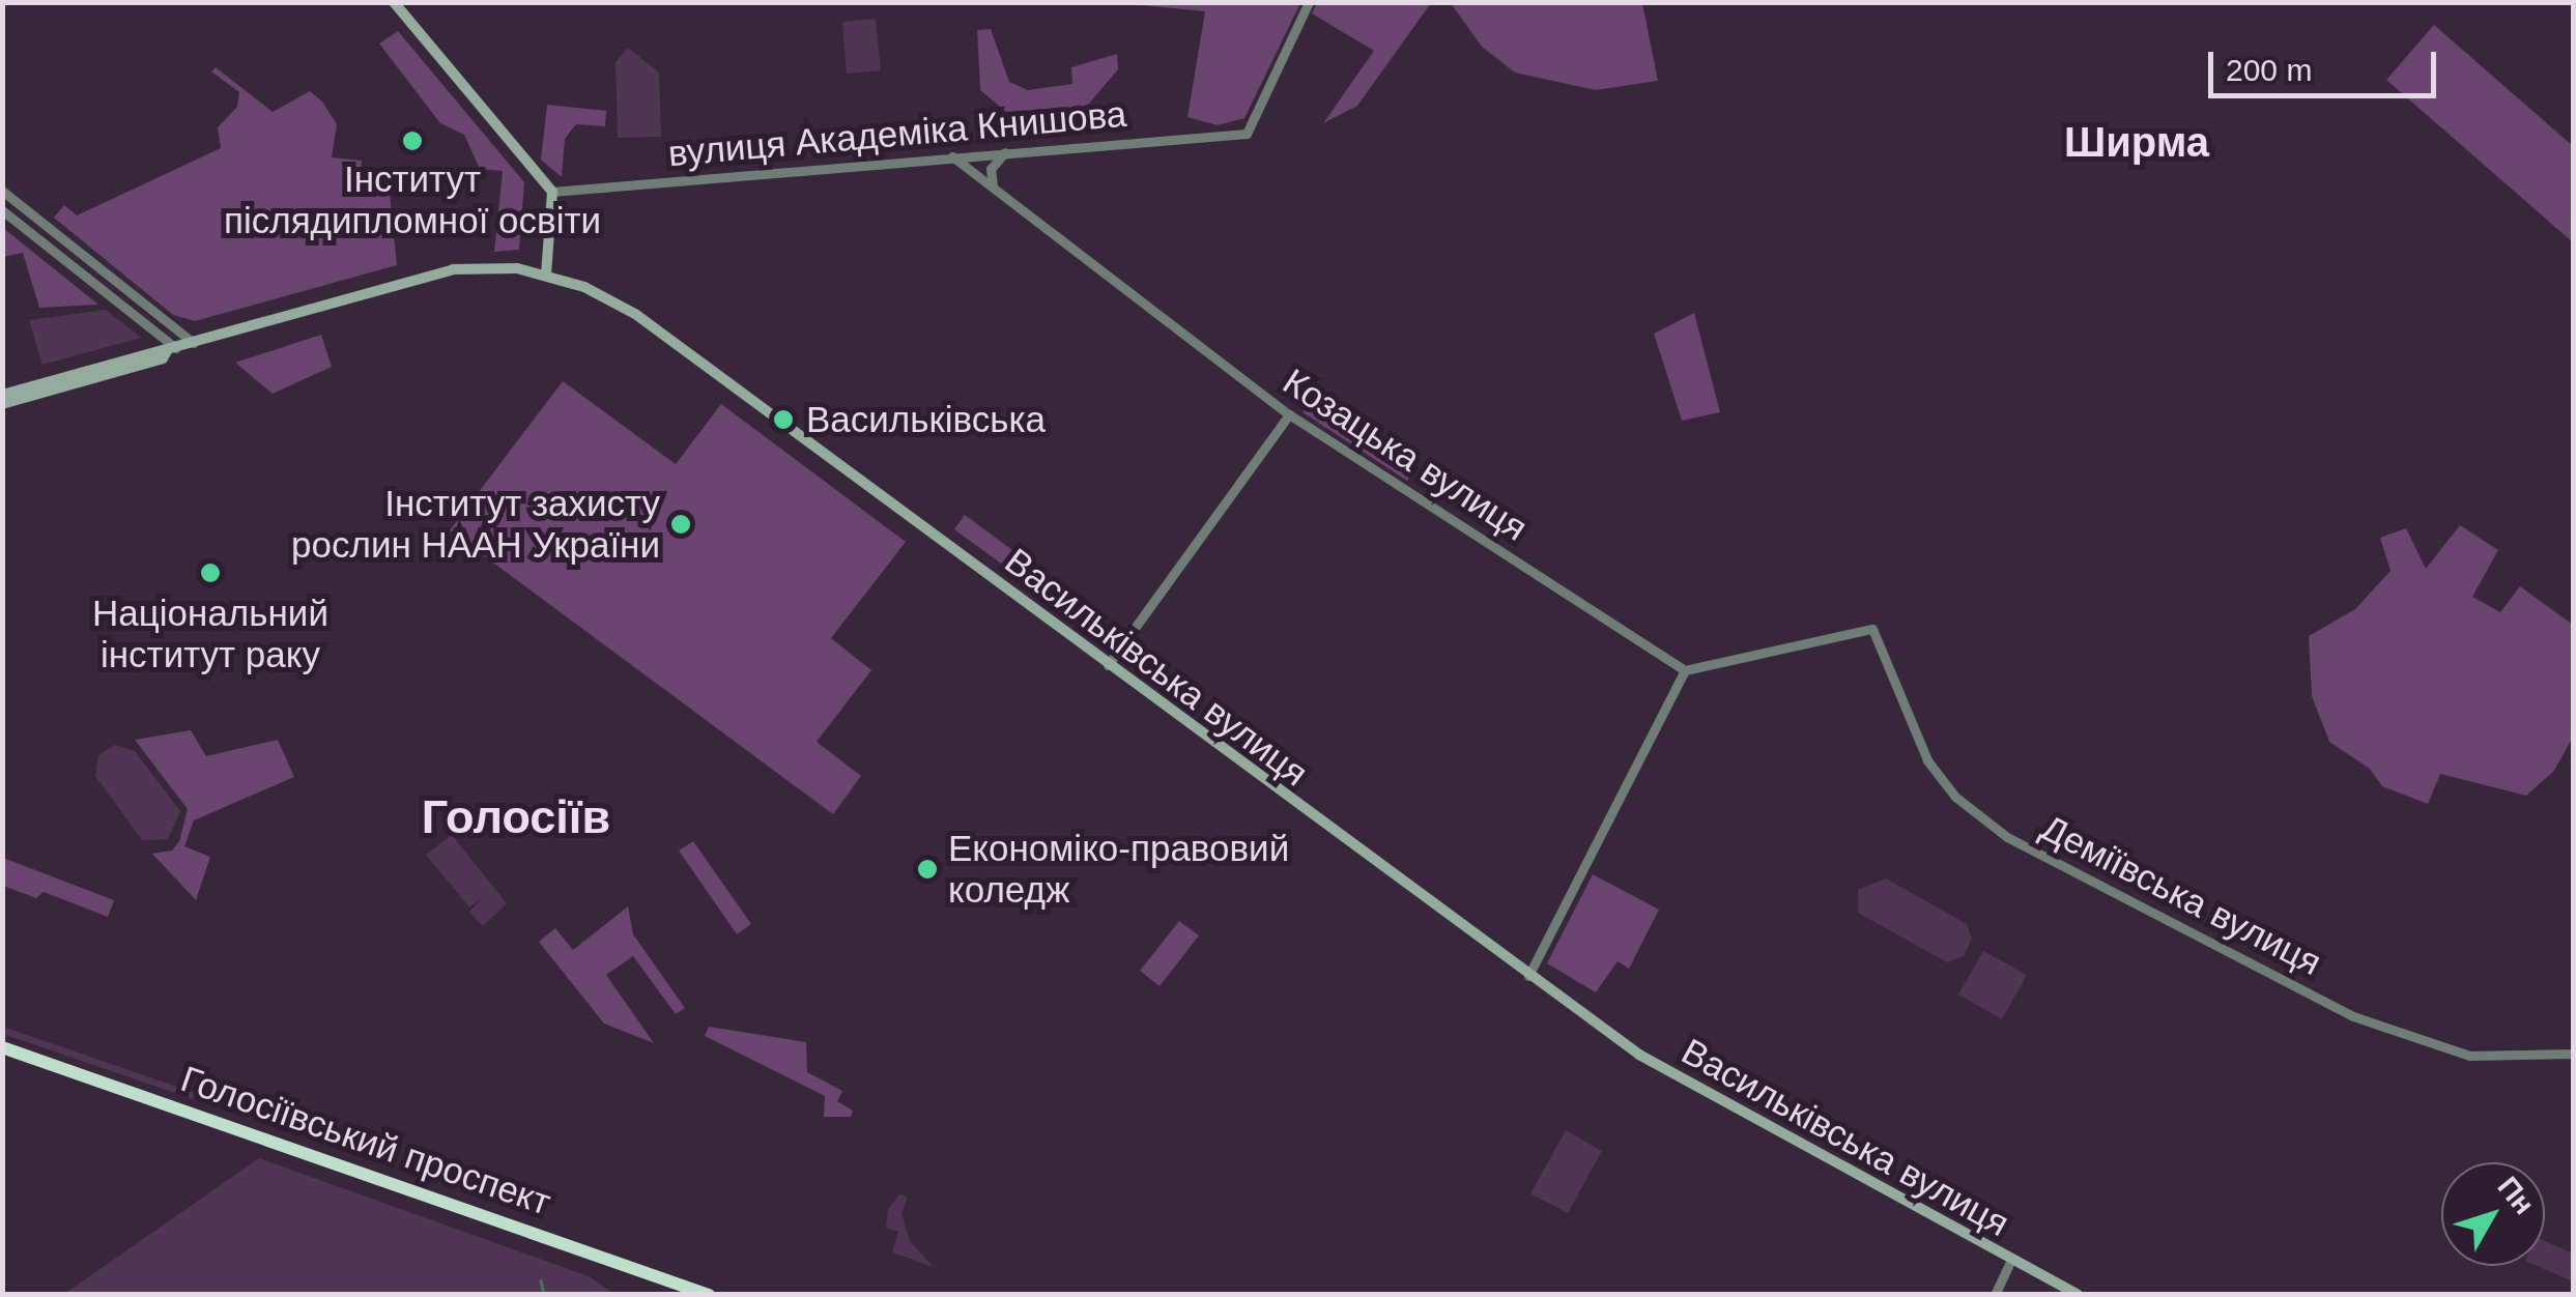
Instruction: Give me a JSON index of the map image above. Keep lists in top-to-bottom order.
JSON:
{
  "streets": {
    "highway": ["Голосіївський проспект"],
    "main road": ["Васильківська вулиця"],
    "street": ["вулиця Академіка Книшова", "Козацька вулиця", "Деміївська вулиця"]
  },
  "crossings": [
    ["вулиця Академіка Книшова", "Козацька вулиця"],
    ["Козацька вулиця", "Деміївська вулиця"]
  ],
  "districts": ["Ширма", "Голосіїв"],
  "places": [
    "Інститут післядипломної освіти",
    "Васильківська",
    "Інститут захисту рослин НААН України",
    "Національний інститут раку",
    "Економіко-правовий коледж"
  ],
  "scale_bar": "200 m",
  "north": "top right"
}
